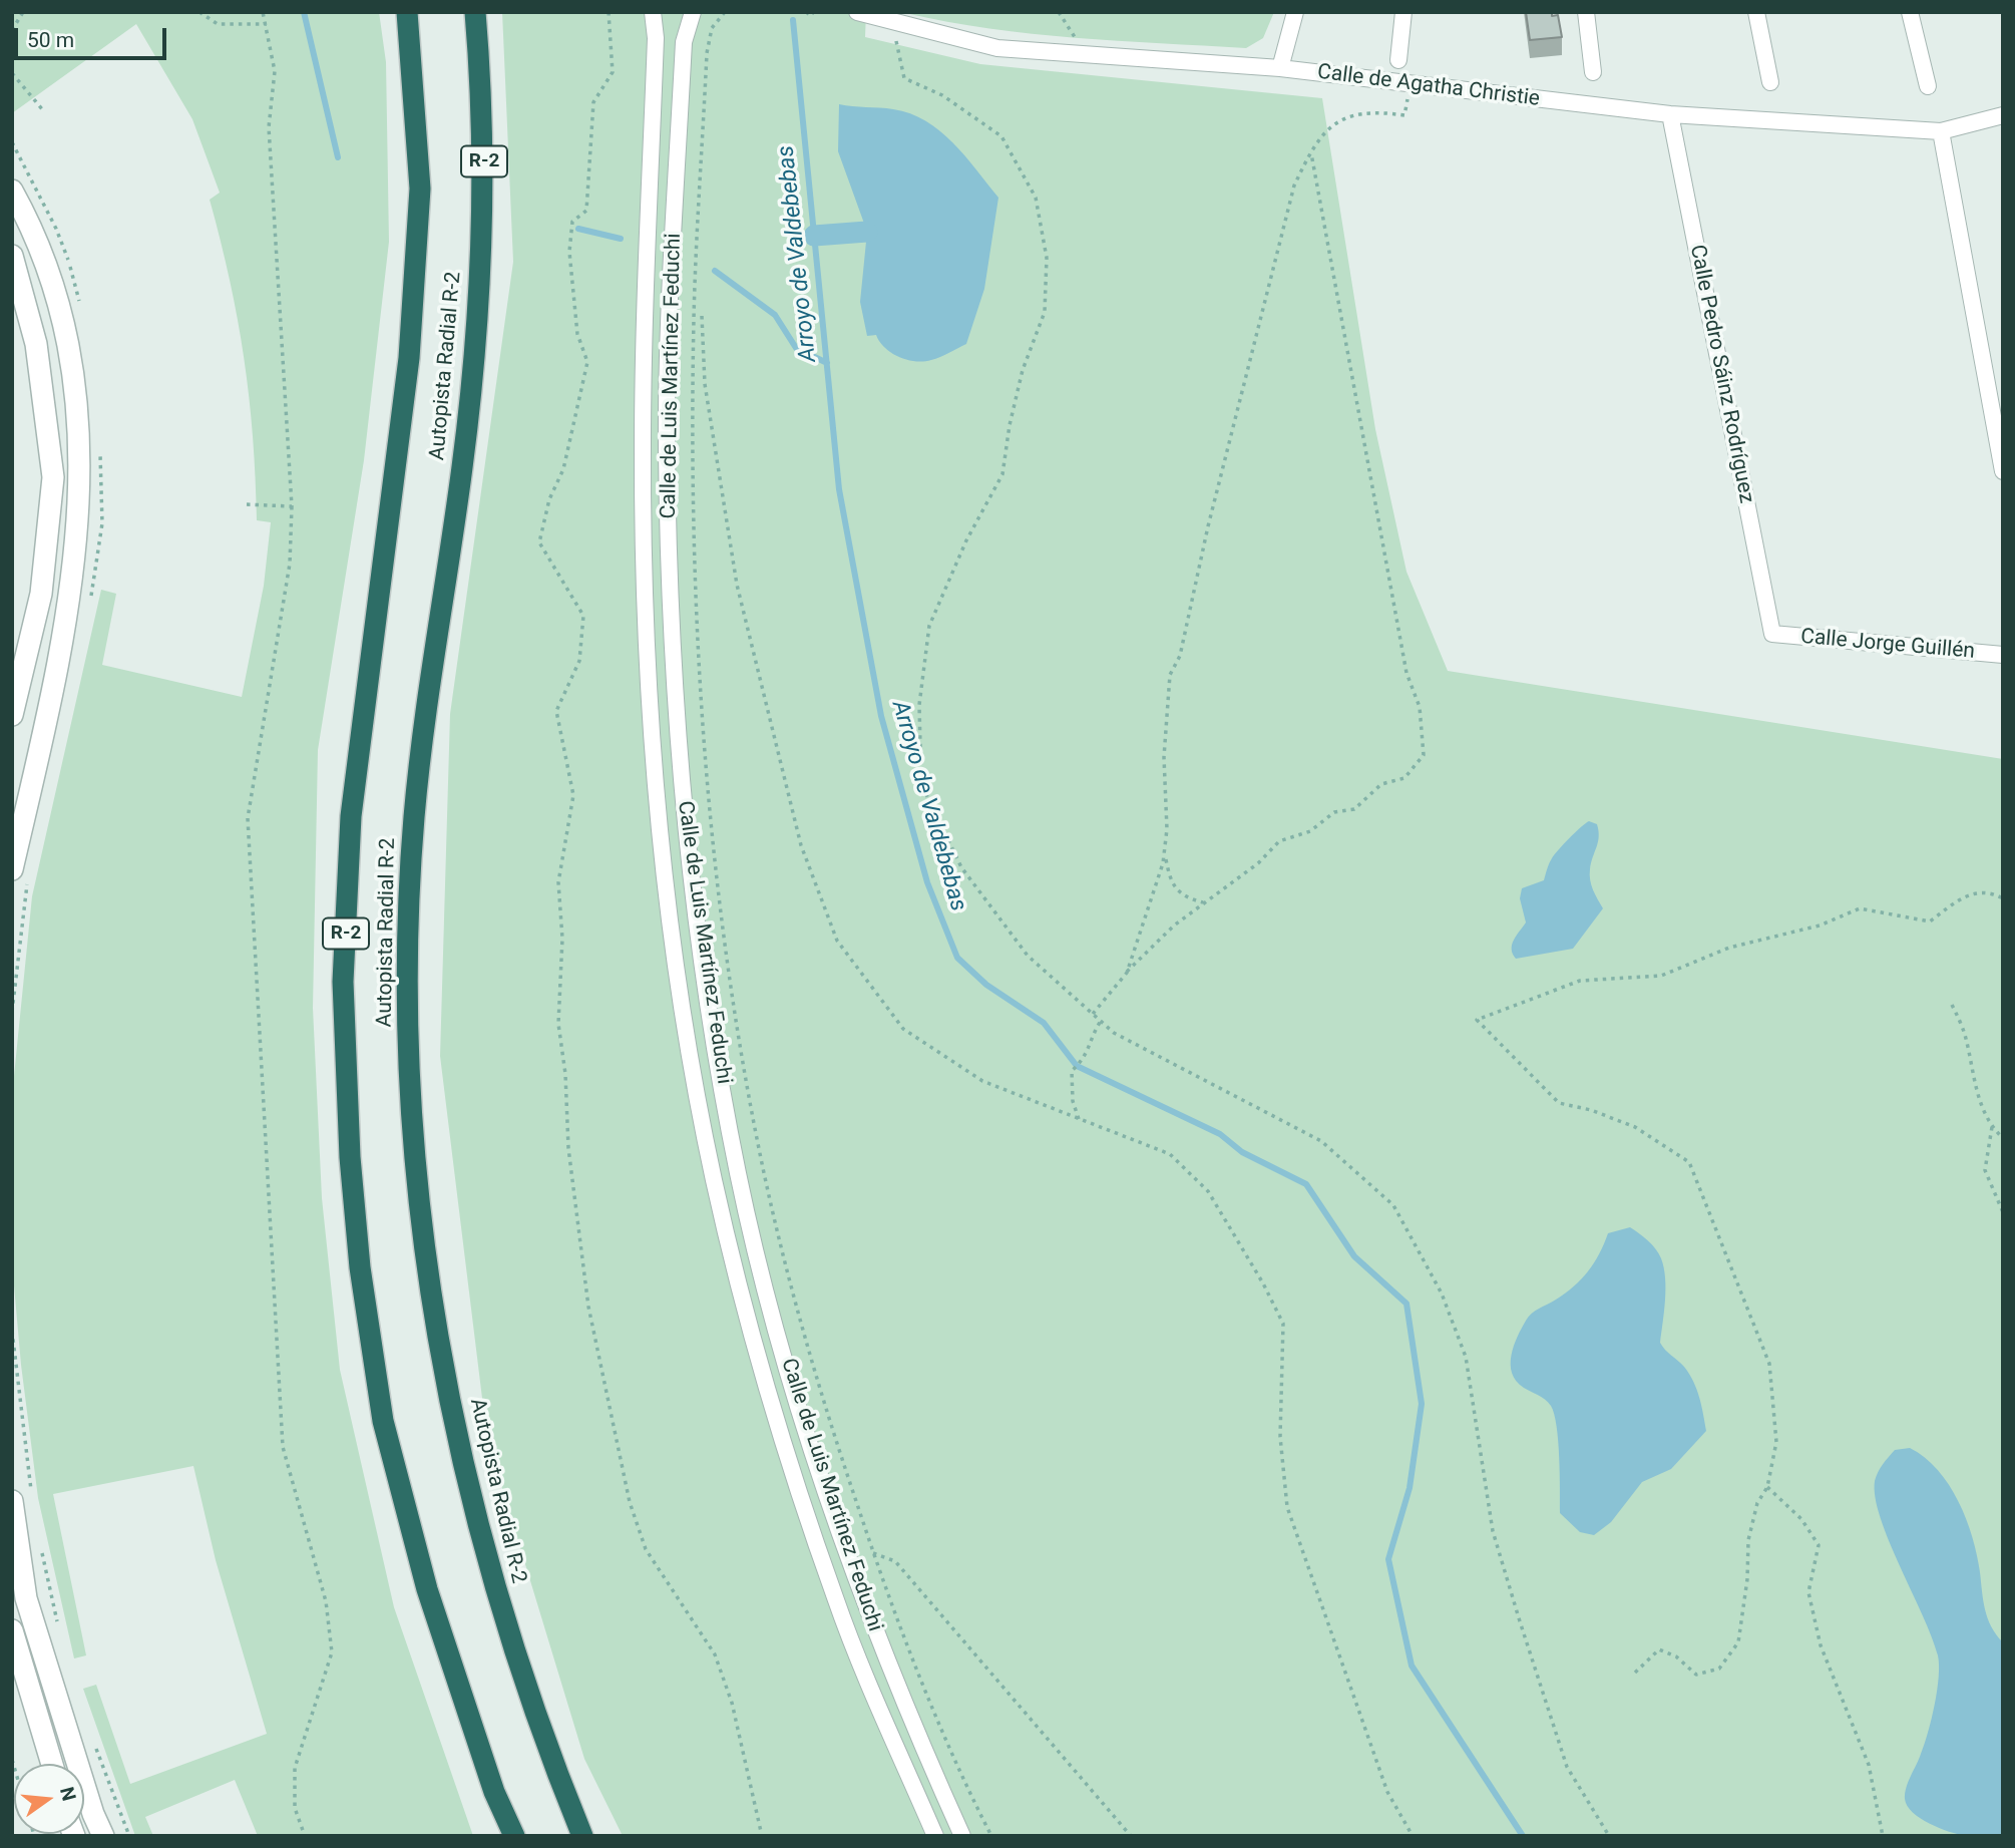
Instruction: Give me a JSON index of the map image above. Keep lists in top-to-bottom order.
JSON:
{
  "streets": {
    "highway": ["R-2", "Autopista Radial R-2"],
    "street": [
      "Calle de Agatha Christie",
      "Calle Pedro Sáinz Rodríguez",
      "Calle de Luis Martínez Feduchi",
      "Calle Jorge Guillén"
    ]
  },
  "crossings": [
    ["Calle de Agatha Christie", "Calle Pedro Sáinz Rodríguez"],
    ["Calle Pedro Sáinz Rodríguez", "Calle Jorge Guillén"]
  ],
  "water": ["Arroyo de Valdebebas"],
  "scale_bar": "50 m",
  "north": "right"
}
